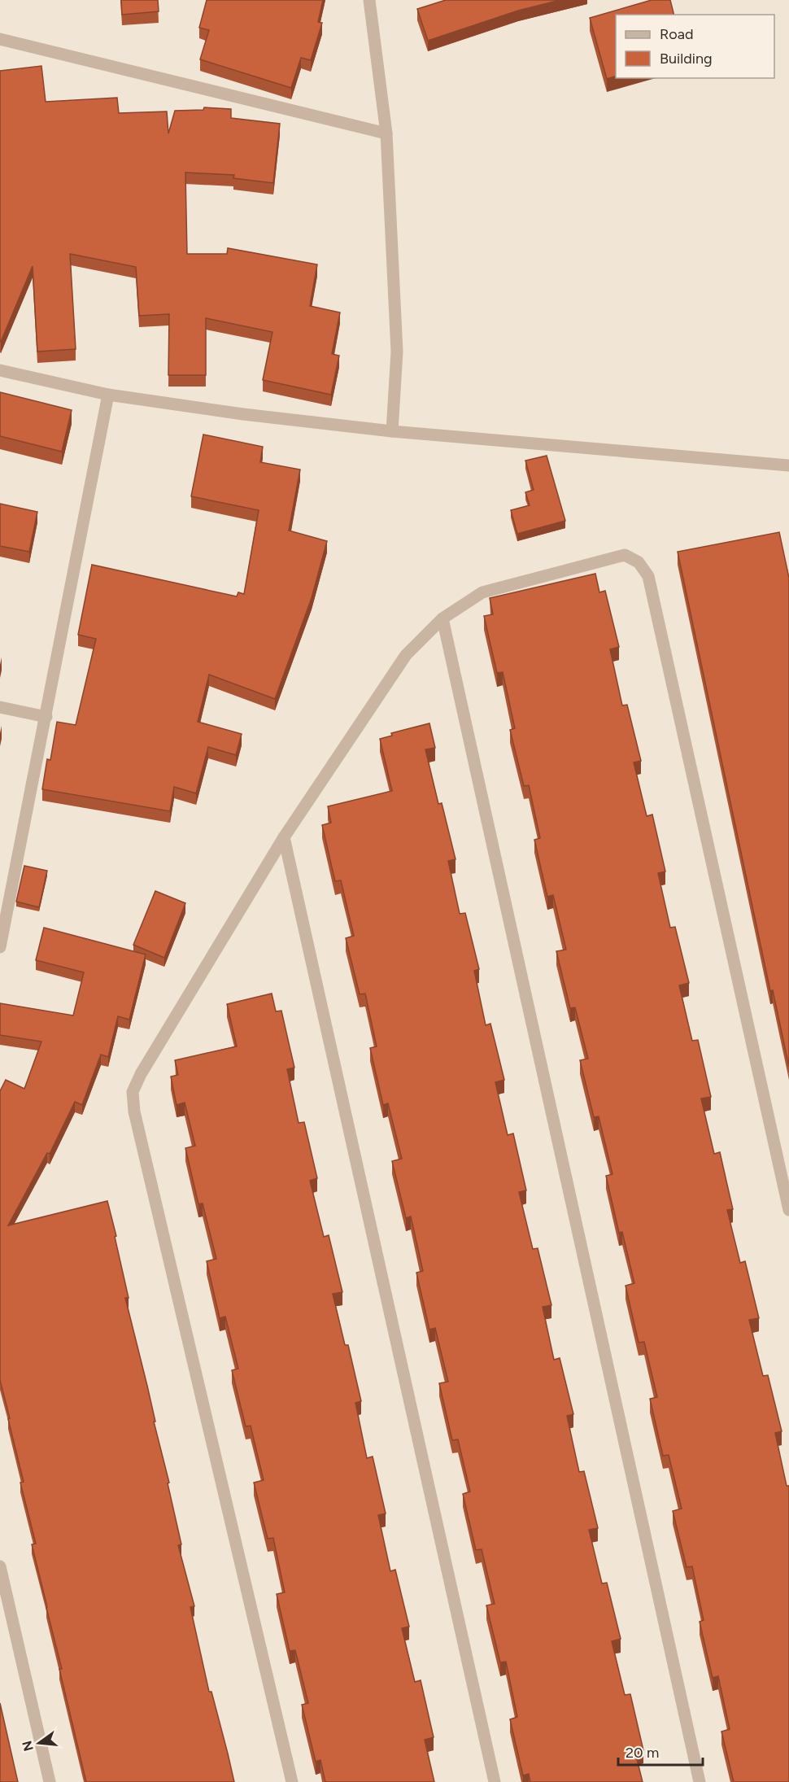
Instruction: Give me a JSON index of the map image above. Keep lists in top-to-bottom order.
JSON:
{
  "legend": ["Road", "Building"],
  "scale_bar": "20 m",
  "north": "left"
}
